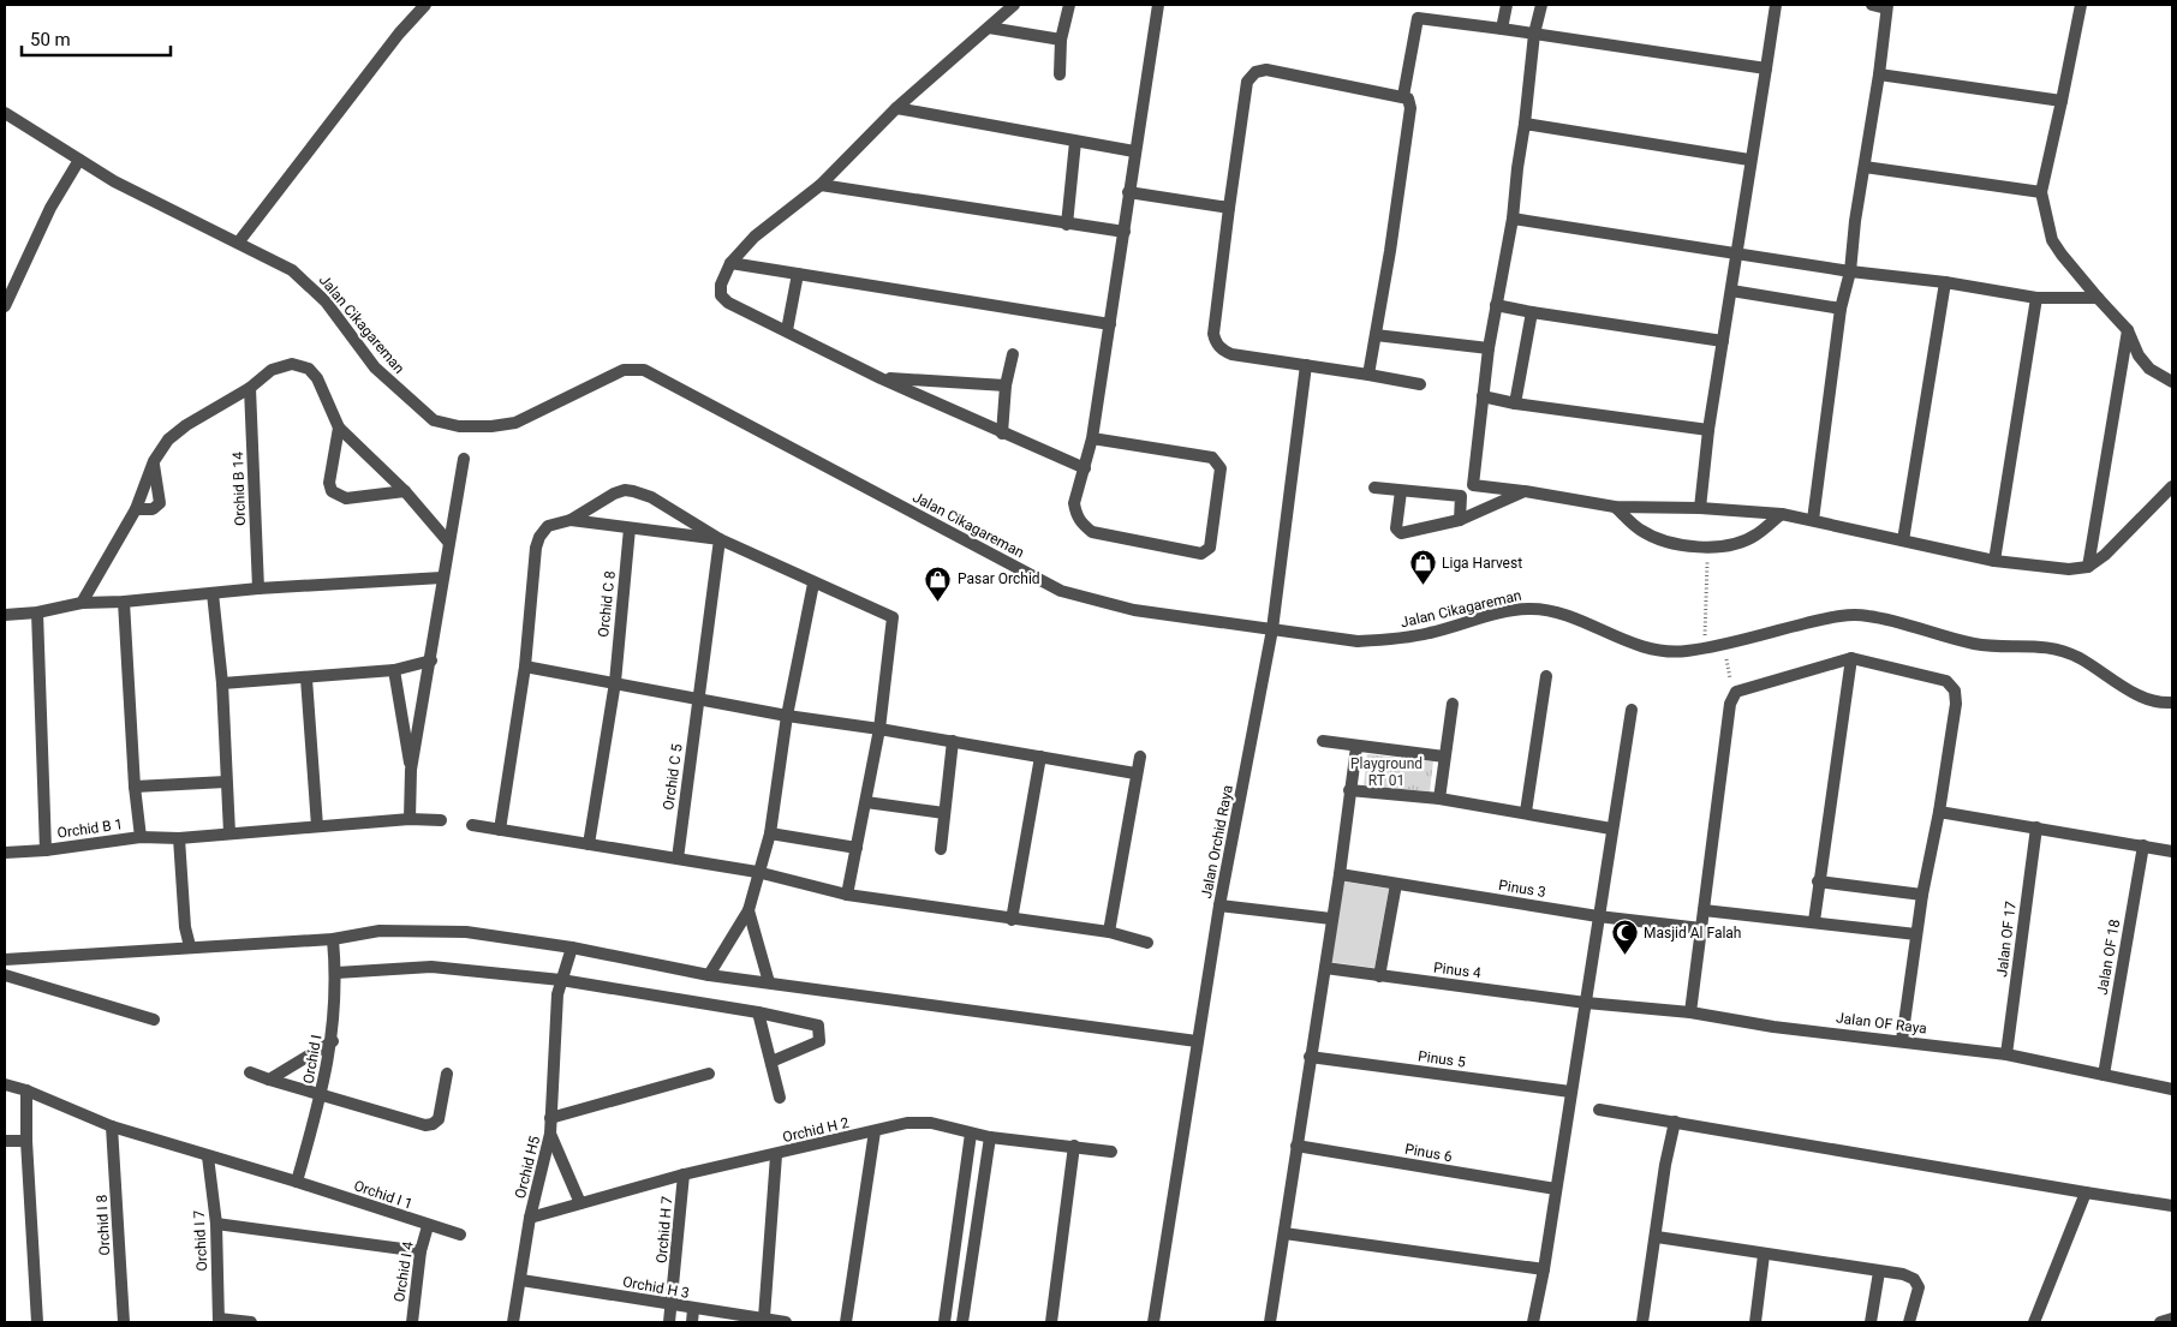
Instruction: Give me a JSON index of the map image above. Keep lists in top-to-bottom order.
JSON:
{
  "streets": {
    "street": [
      "Jalan Cikagareman",
      "Orchid B 14",
      "Orchid C 8",
      "Orchid C 5",
      "Orchid B 1",
      "Jalan Orchid Raya",
      "Pinus 3",
      "Jalan OF 17",
      "Jalan OF 18",
      "Pinus 4",
      "Jalan OF Raya",
      "Orchid I",
      "Pinus 5",
      "Orchid H 2",
      "Pinus 6",
      "Orchid H5",
      "Orchid I 1",
      "Orchid I 8",
      "Orchid H 7",
      "Orchid I 7",
      "Orchid I 4",
      "Orchid H 3"
    ]
  },
  "crossings": [
    ["Jalan Cikagareman", "Jalan Orchid Raya"],
    ["Jalan OF 17", "Jalan OF Raya"],
    ["Jalan OF 18", "Jalan OF Raya"],
    ["Pinus 4", "Jalan OF Raya"],
    ["Orchid I", "Orchid I 1"],
    ["Orchid H 2", "Orchid H5"],
    ["Orchid H 2", "Orchid H 7"],
    ["Orchid H5", "Orchid H 3"],
    ["Orchid I 1", "Orchid I 8"],
    ["Orchid I 1", "Orchid I 7"],
    ["Orchid I 1", "Orchid I 4"],
    ["Orchid H 7", "Orchid H 3"]
  ],
  "parks": ["Playground RT 01"],
  "places": {
    "shop": ["Liga Harvest", "Pasar Orchid"],
    "mosque": ["Masjid Al Falah"]
  },
  "scale_bar": "50 m"
}
